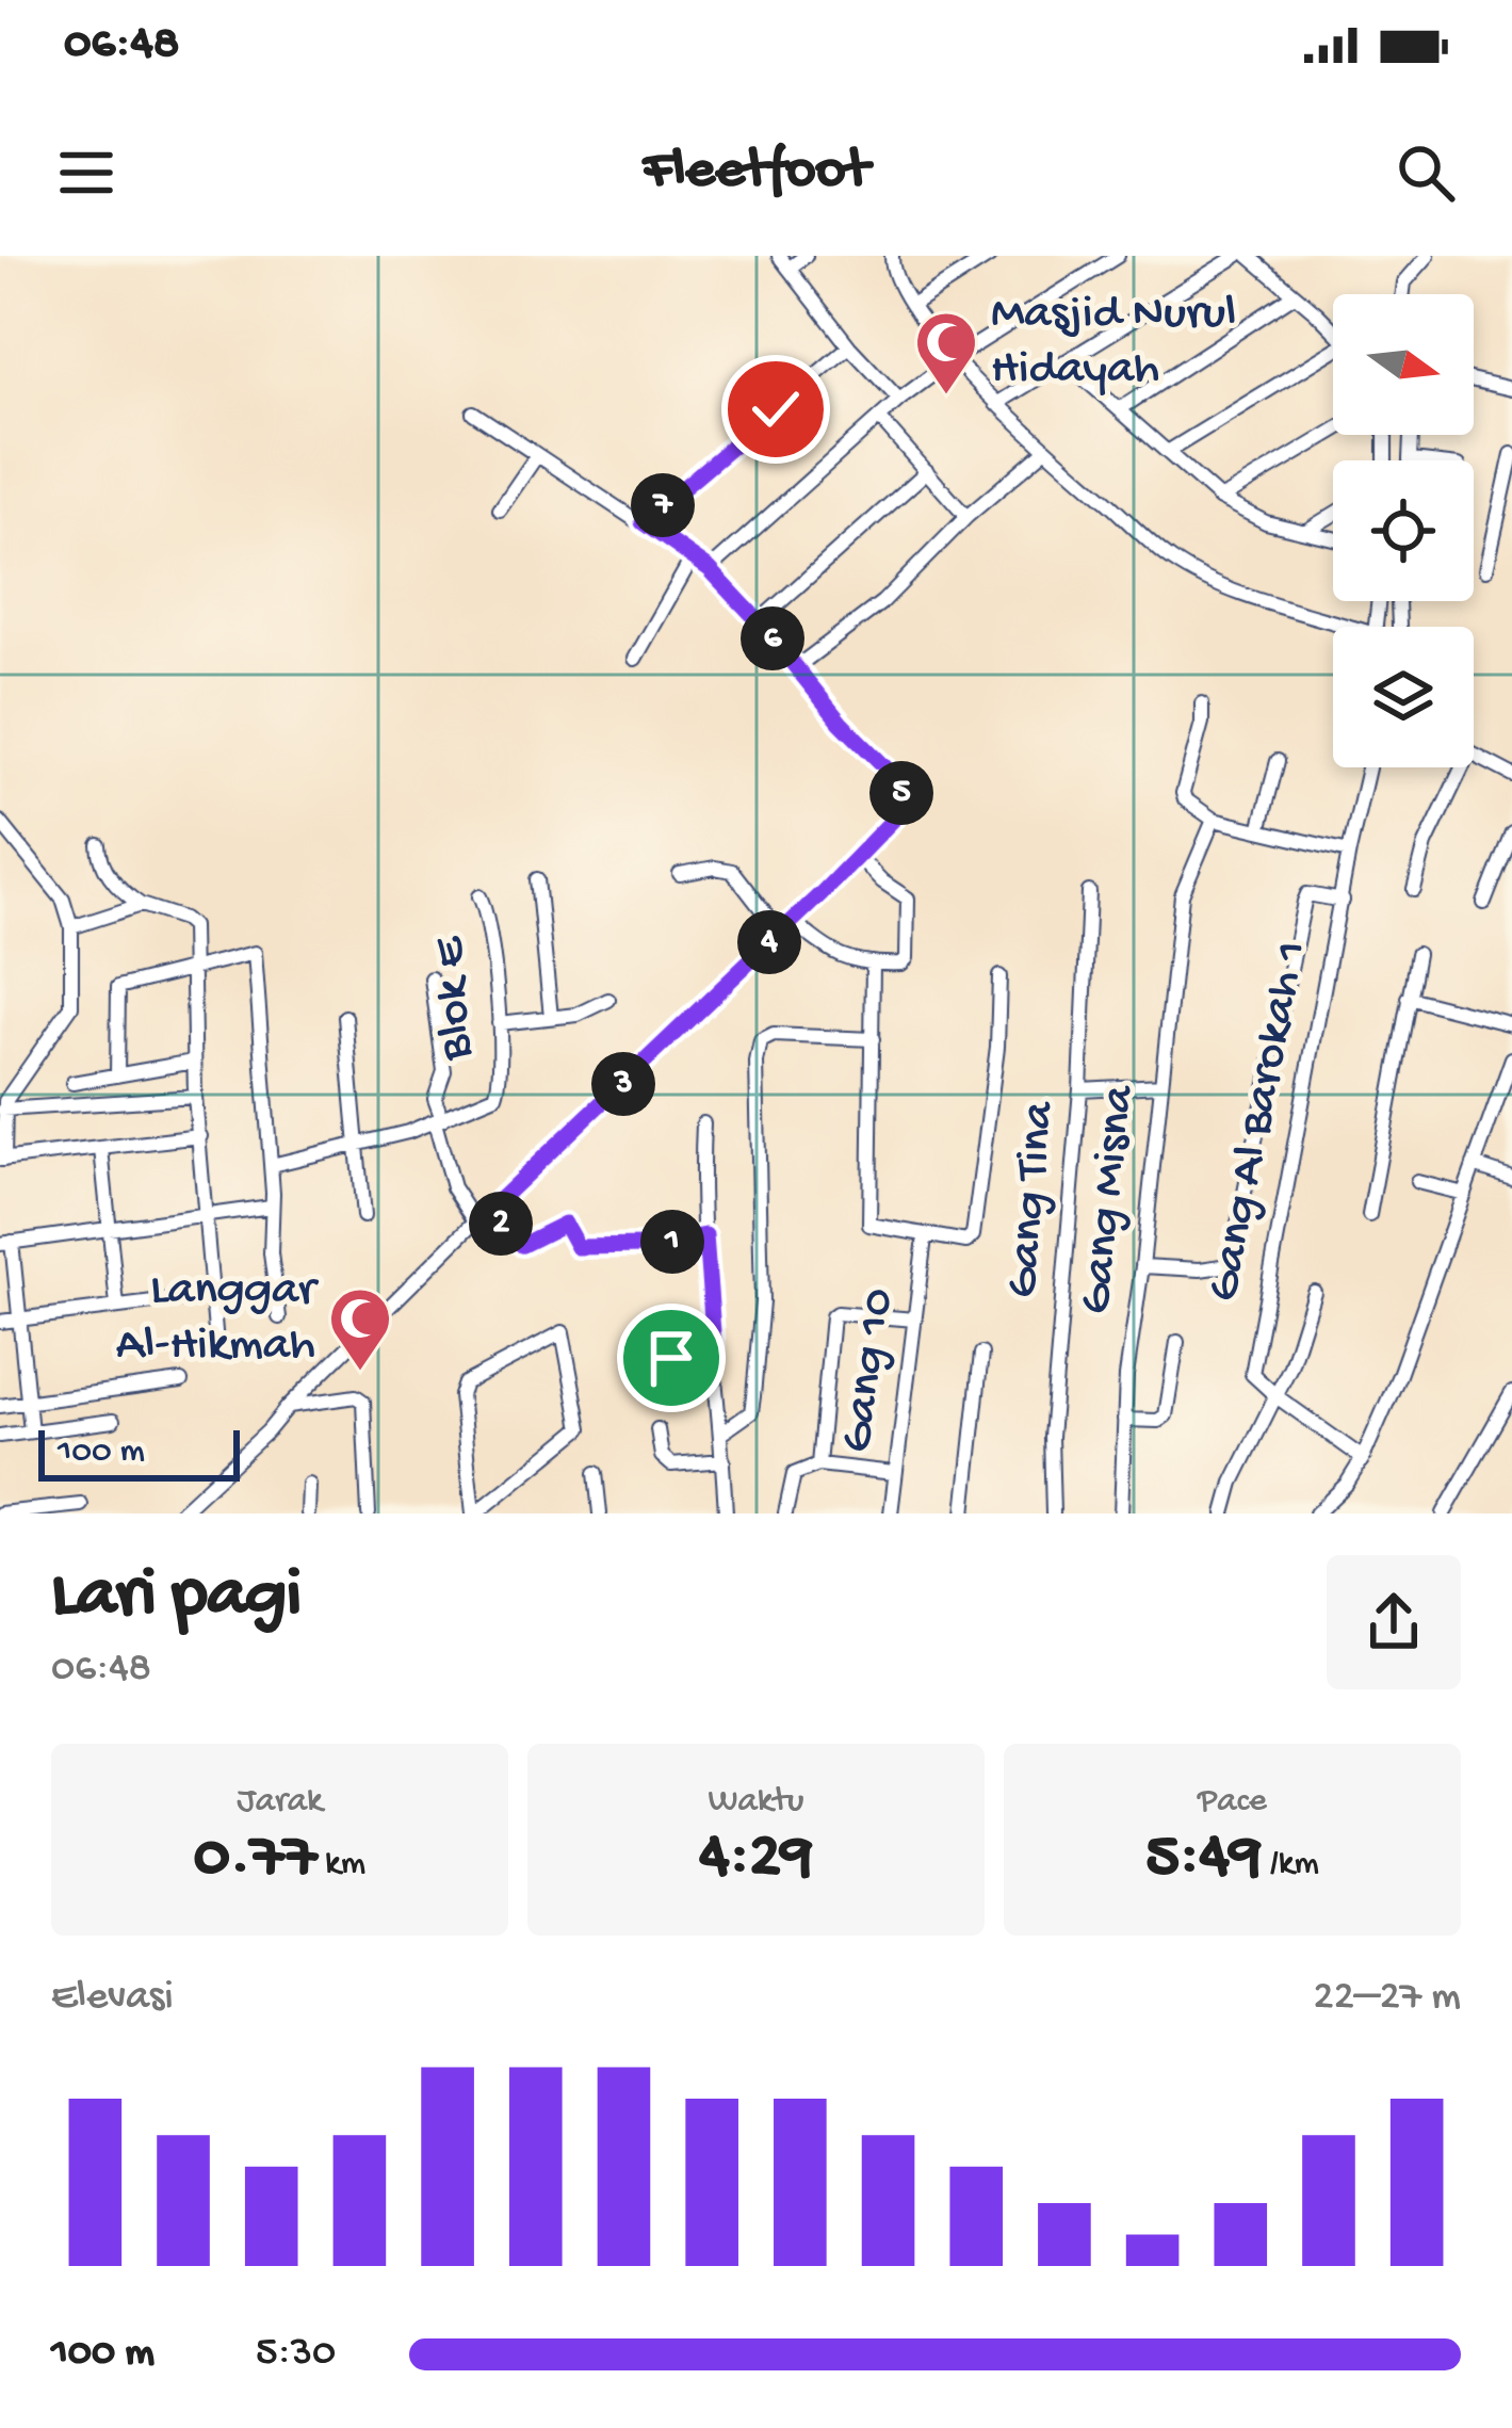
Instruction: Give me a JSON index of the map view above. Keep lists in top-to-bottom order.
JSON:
{
  "streets": {
    "street": [
      "Blok E",
      "Gang Al Barokah 1",
      "Gang Tina",
      "Gang Misna",
      "Gang 10"
    ]
  },
  "places": {
    "mosque": ["Masjid Nurul Hidayah", "Langgar Al-Hikmah"]
  },
  "scale_bar": "100 m",
  "north": "right",
  "page": {
    "status": "06:48",
    "header": "Fleetfoot",
    "pins": [
      "7",
      "6",
      "5",
      "4",
      "3",
      "2",
      "1"
    ],
    "scale": "100 m",
    "heading": ["Lari pagi", "06:48"],
    "stats": [
      ["Jarak", "0.77 km"],
      ["Waktu", "4:29"],
      ["Pace", "5:49 /km"]
    ],
    "chart": ["Elevasi", "22–27 m"],
    "list": [
      {
        "name": "100 m",
        "note": "5:30"
      }
    ]
  }
}
